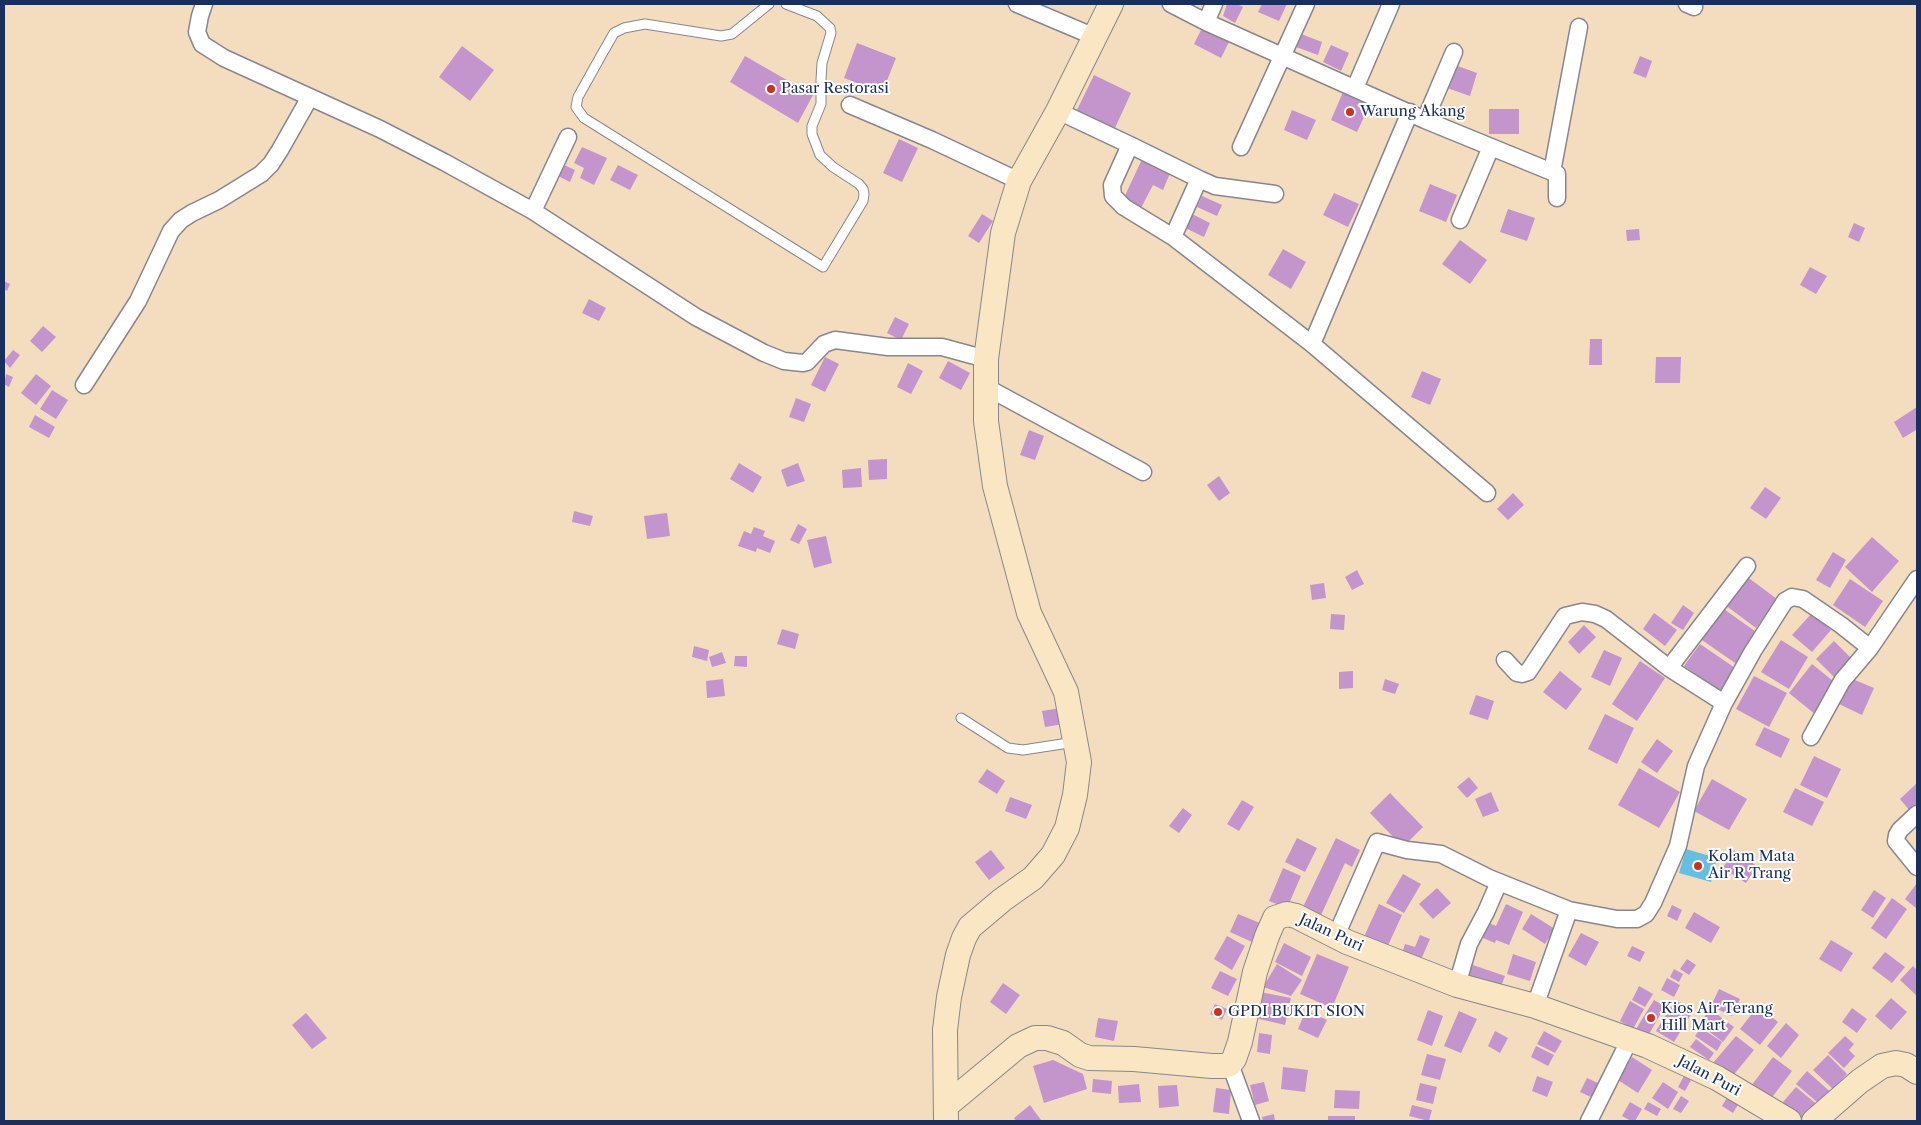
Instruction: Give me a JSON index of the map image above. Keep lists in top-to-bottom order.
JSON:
{
  "streets": {
    "street": ["Jalan Puri"]
  },
  "places": [
    "Pasar Restorasi",
    "Warung Akang",
    "Kolam Mata Air R Trang",
    "GPDI BUKIT SION",
    "Kios Air Terang Hill Mart"
  ]
}
